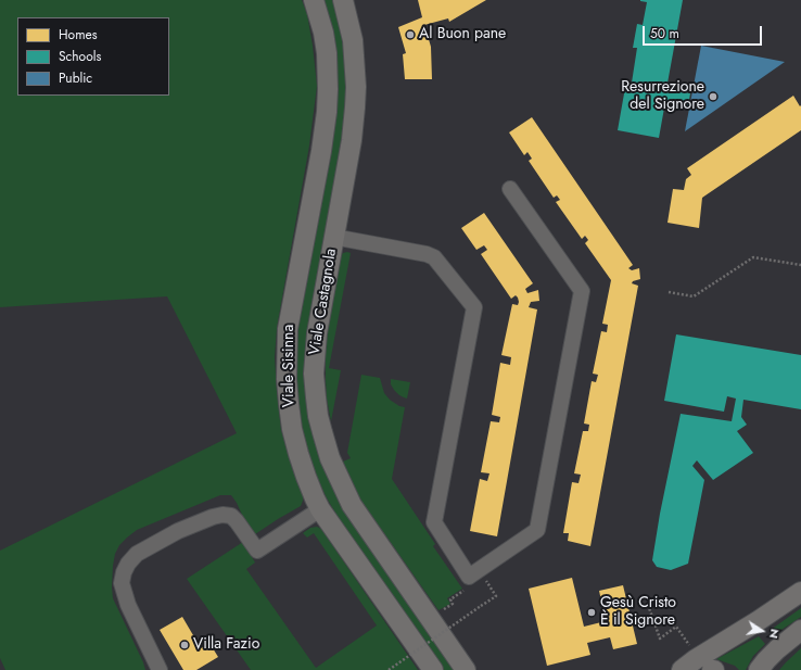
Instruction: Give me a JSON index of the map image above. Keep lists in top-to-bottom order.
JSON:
{
  "streets": {
    "main road": ["Viale Castagnola", "Viale Sisinna"]
  },
  "places": [
    "Al Buon pane",
    "Resurrezione del Signore",
    "Gesù Cristo È il Signore",
    "Villa Fazio"
  ],
  "legend": ["Homes", "Schools", "Public"],
  "scale_bar": "50 m",
  "north": "right"
}
